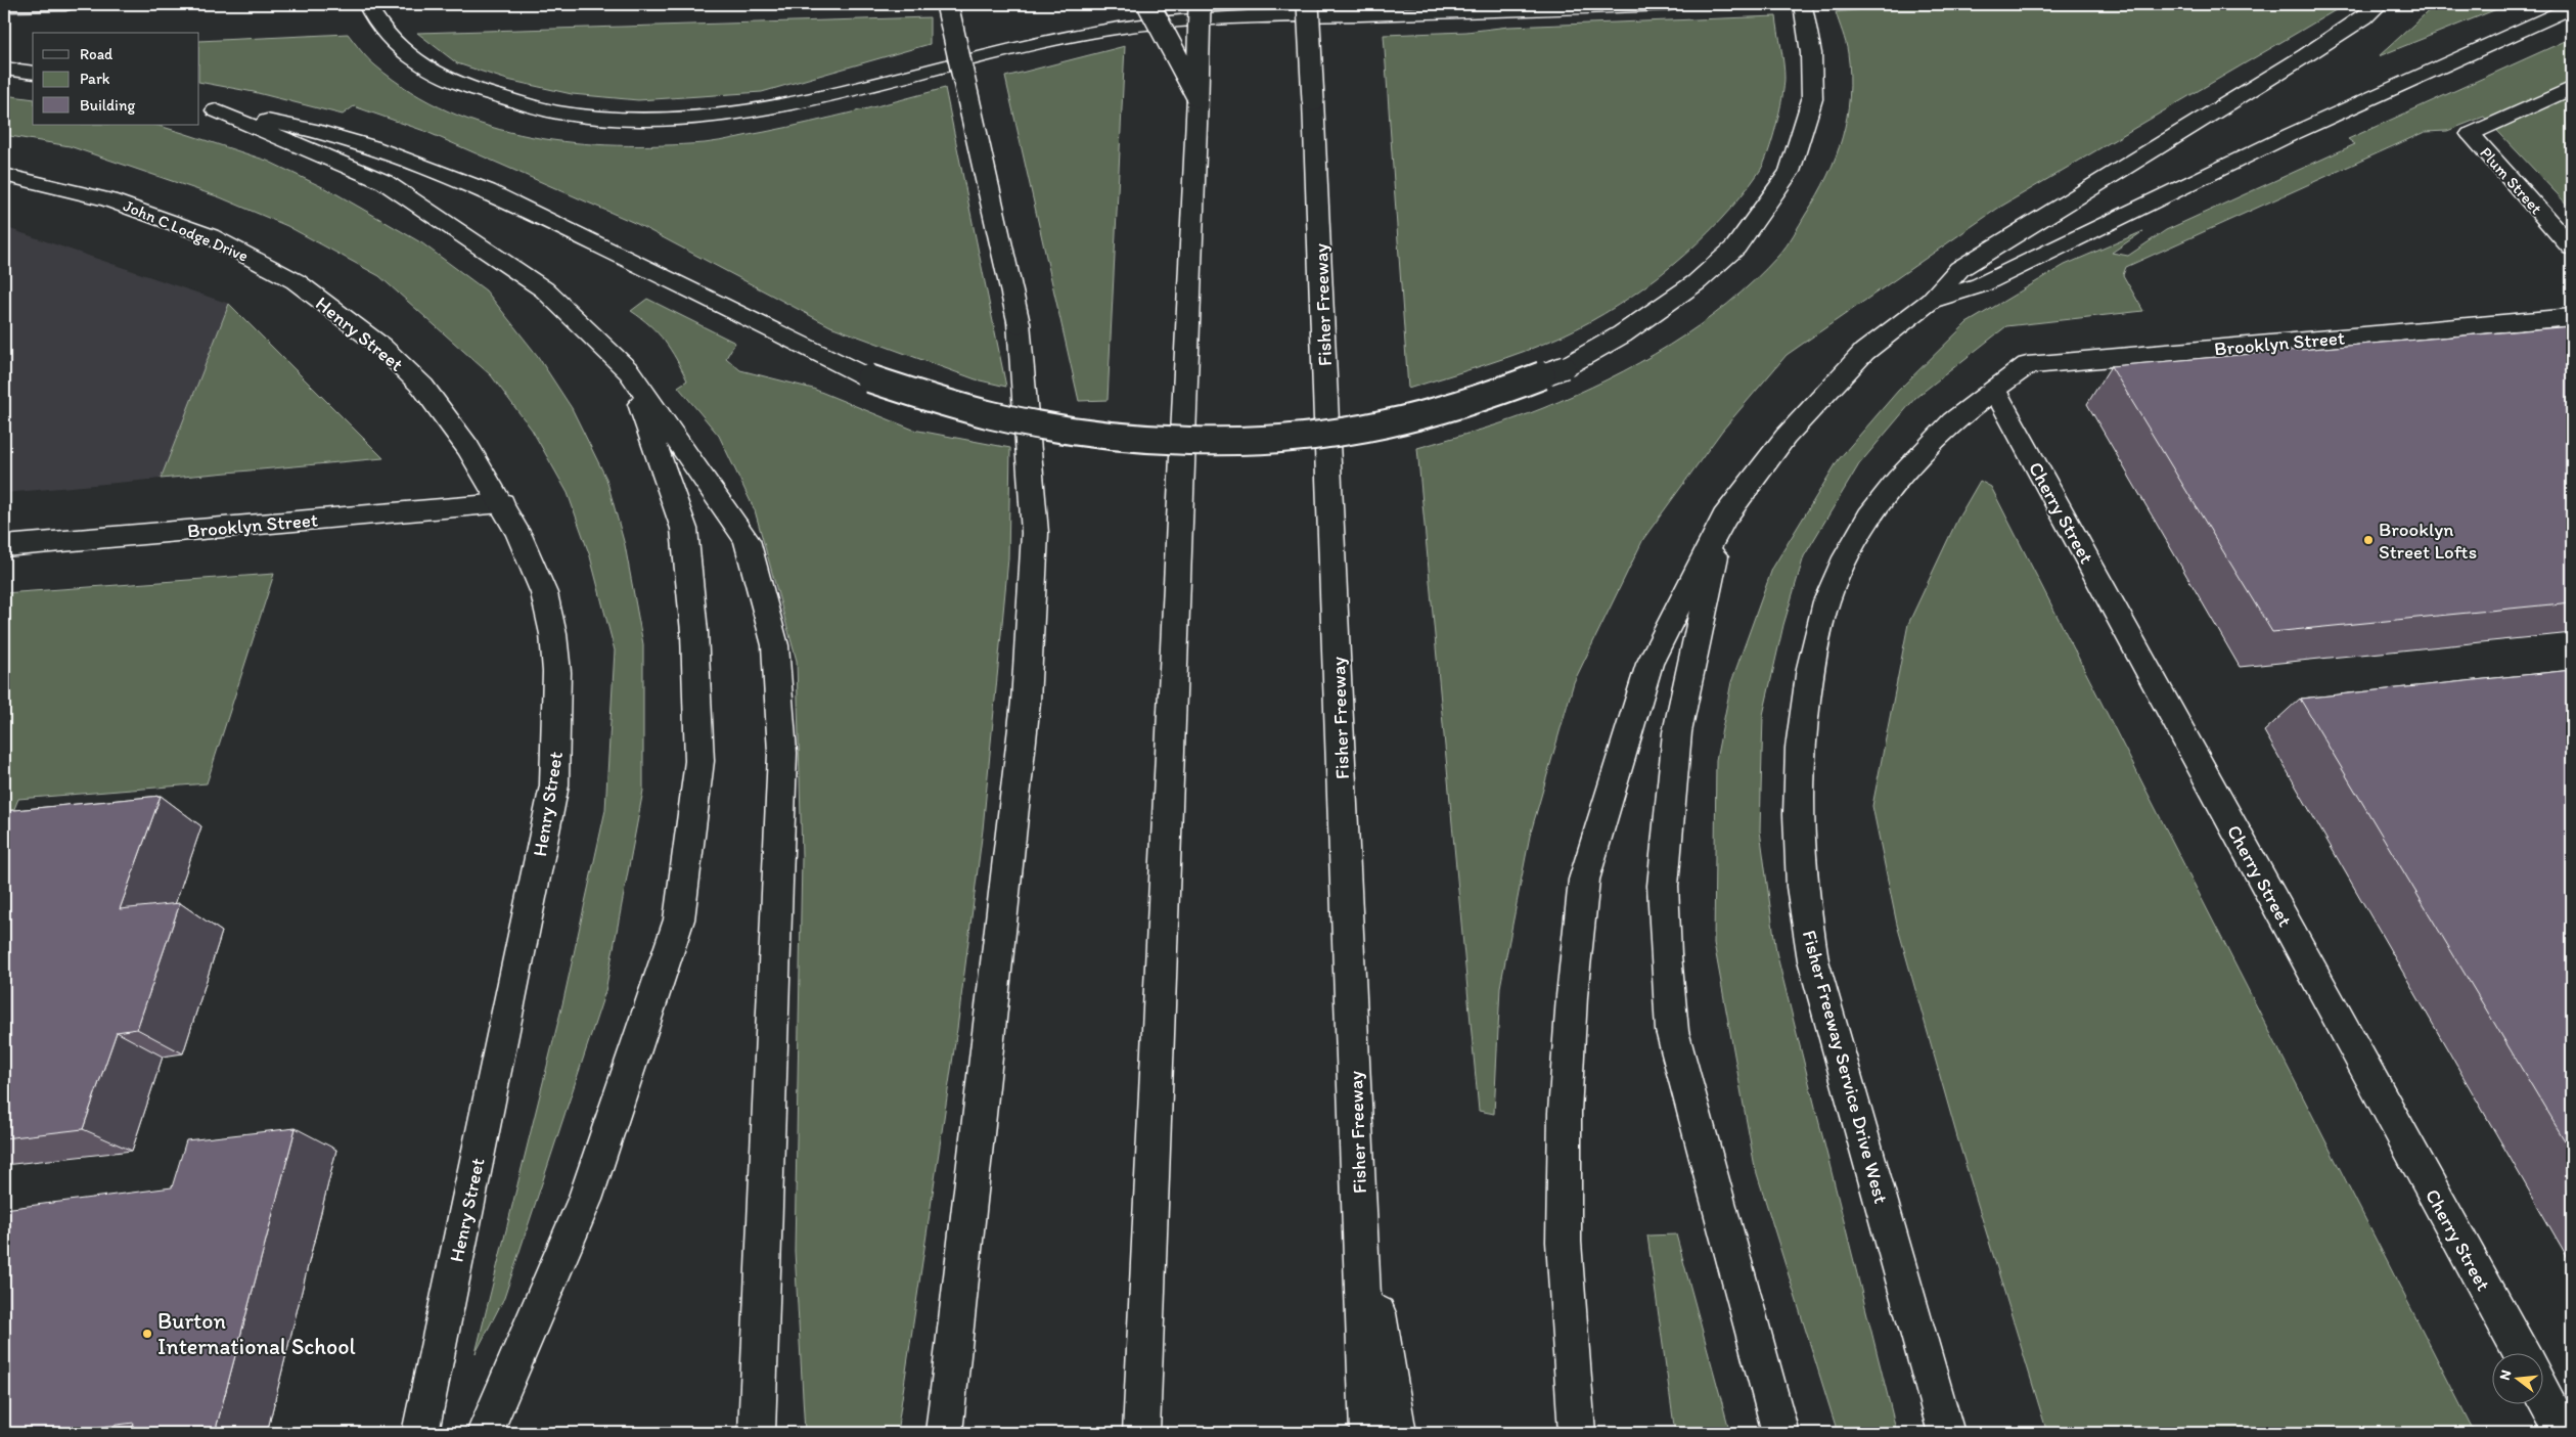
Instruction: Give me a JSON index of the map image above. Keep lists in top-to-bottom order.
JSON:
{
  "streets": {
    "main road": [
      "Plum Street",
      "John C Lodge Drive",
      "Fisher Freeway",
      "Henry Street",
      "Brooklyn Street",
      "Cherry Street",
      "Fisher Freeway Service Drive West"
    ]
  },
  "crossings": [
    ["John C Lodge Drive", "Henry Street"],
    ["Henry Street", "Brooklyn Street"],
    ["Brooklyn Street", "Cherry Street"],
    ["Brooklyn Street", "Fisher Freeway Service Drive West"],
    ["Cherry Street", "Fisher Freeway Service Drive West"]
  ],
  "places": ["Brooklyn Street Lofts", "Burton International School"],
  "legend": ["Road", "Park", "Building"],
  "north": "left"
}
